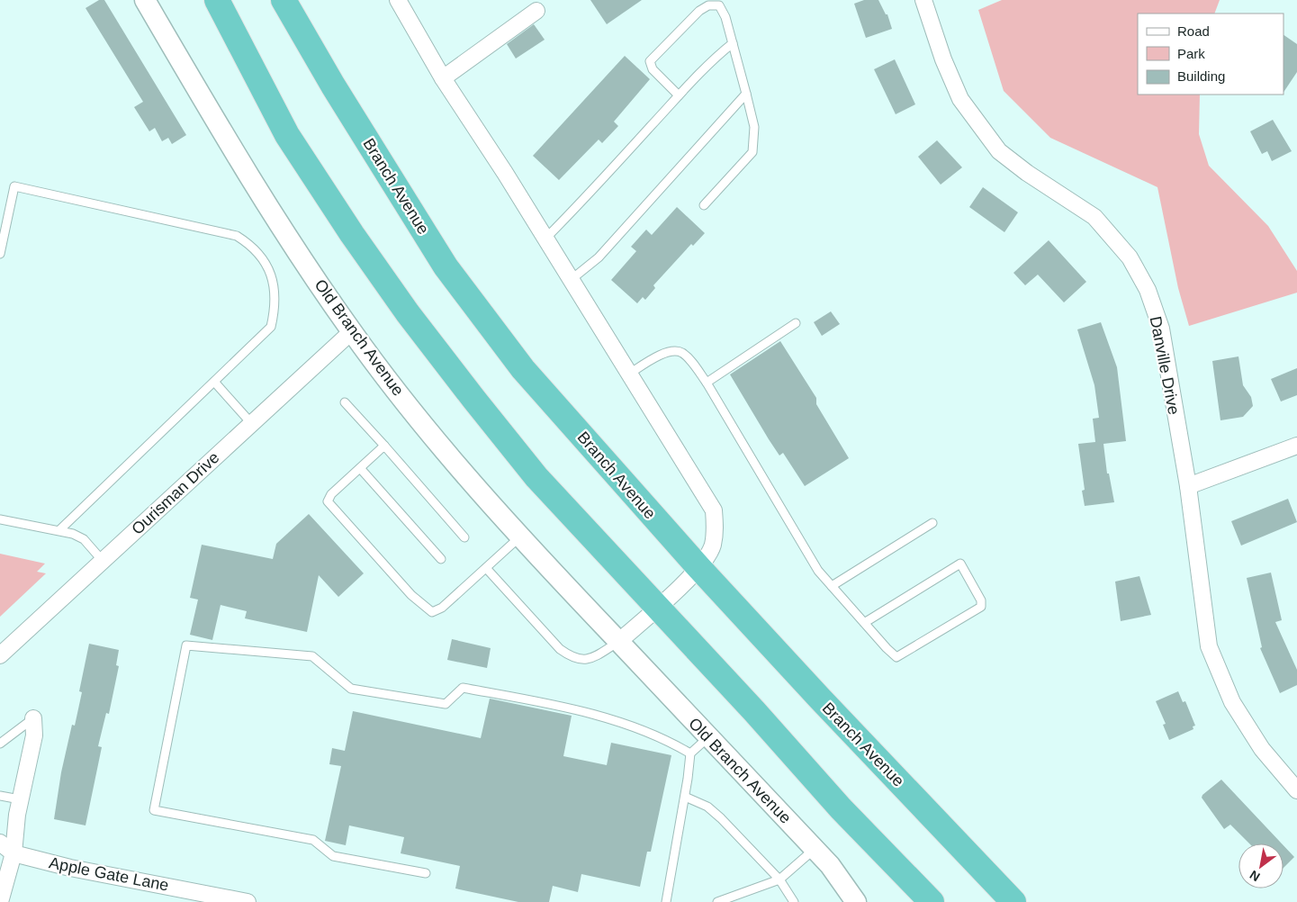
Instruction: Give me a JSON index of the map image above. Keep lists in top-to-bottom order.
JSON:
{
  "streets": {
    "highway": ["Branch Avenue"],
    "street": [
      "Old Branch Avenue",
      "Danville Drive",
      "Ourisman Drive",
      "Apple Gate Lane"
    ]
  },
  "crossings": [
    ["Old Branch Avenue", "Ourisman Drive"]
  ],
  "legend": ["Road", "Park", "Building"],
  "north": "bottom left"
}
